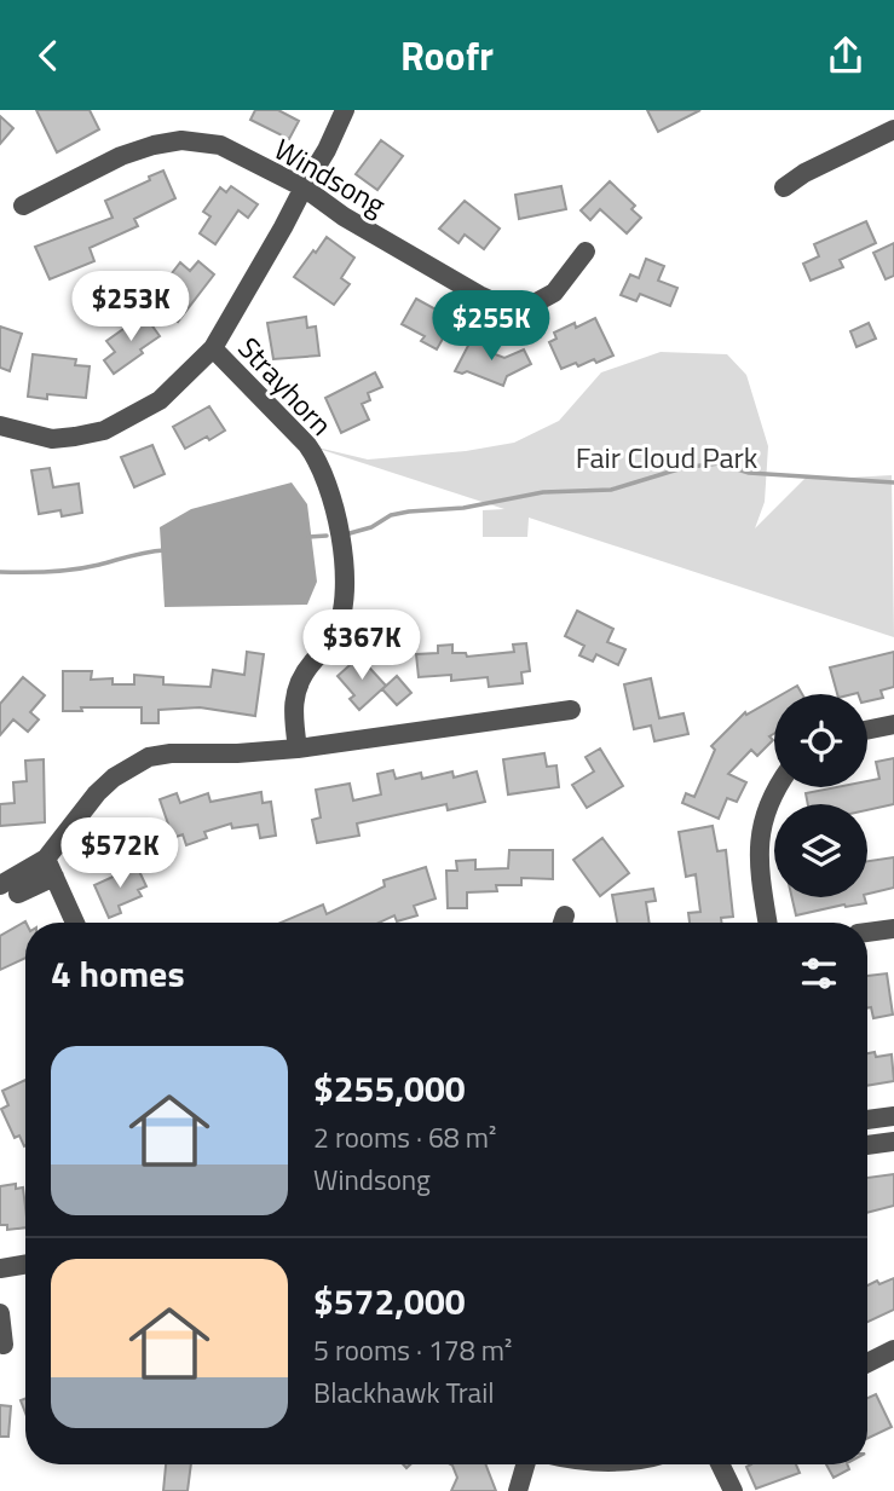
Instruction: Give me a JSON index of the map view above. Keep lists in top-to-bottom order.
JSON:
{
  "streets": {
    "street": ["Windsong", "Strayhorn"]
  },
  "parks": ["Fair Cloud Park"],
  "page": {
    "header": "Roofr",
    "price": [
      "$253K",
      "$255K",
      "$367K",
      "$572K"
    ],
    "heading": "4 homes",
    "list": [
      {
        "name": "$255,000",
        "note": "2 rooms · 68 m² · Windsong"
      },
      {
        "name": "$572,000",
        "note": "5 rooms · 178 m² · Blackhawk Trail"
      }
    ]
  }
}
